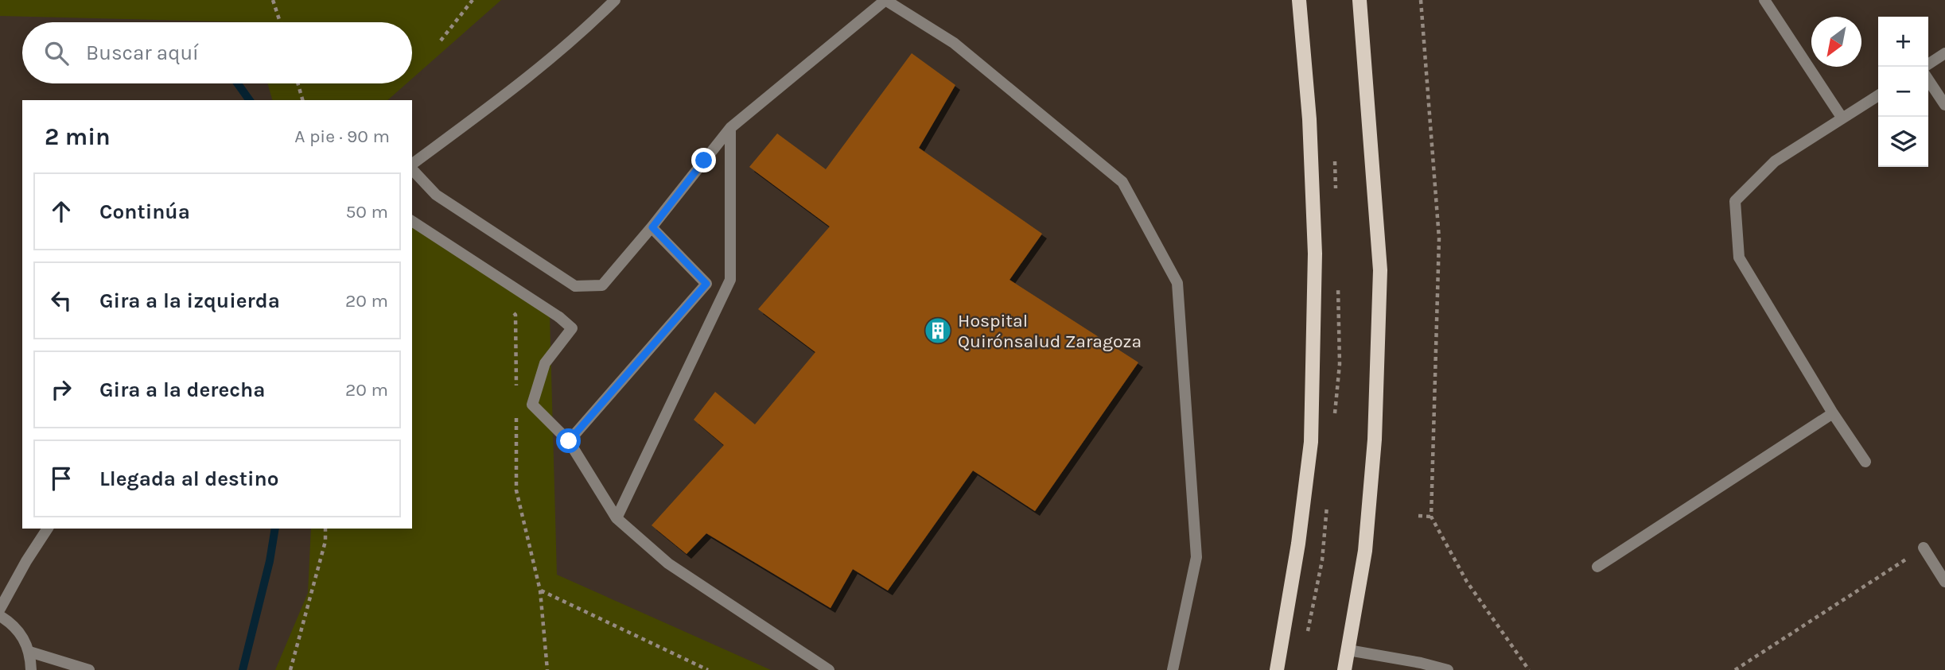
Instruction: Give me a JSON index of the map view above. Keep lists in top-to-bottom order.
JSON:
{
  "places": {
    "building": ["Hospital Quirónsalud Zaragoza"]
  },
  "north": "bottom left",
  "page": {
    "map_buttons": ["+", "−"],
    "search": "Buscar aquí",
    "heading": ["2 min", "A pie · 90 m"],
    "list": [
      ["Continúa", "50 m"],
      ["Gira a la izquierda", "20 m"],
      ["Gira a la derecha", "20 m"],
      "Llegada al destino"
    ]
  }
}
